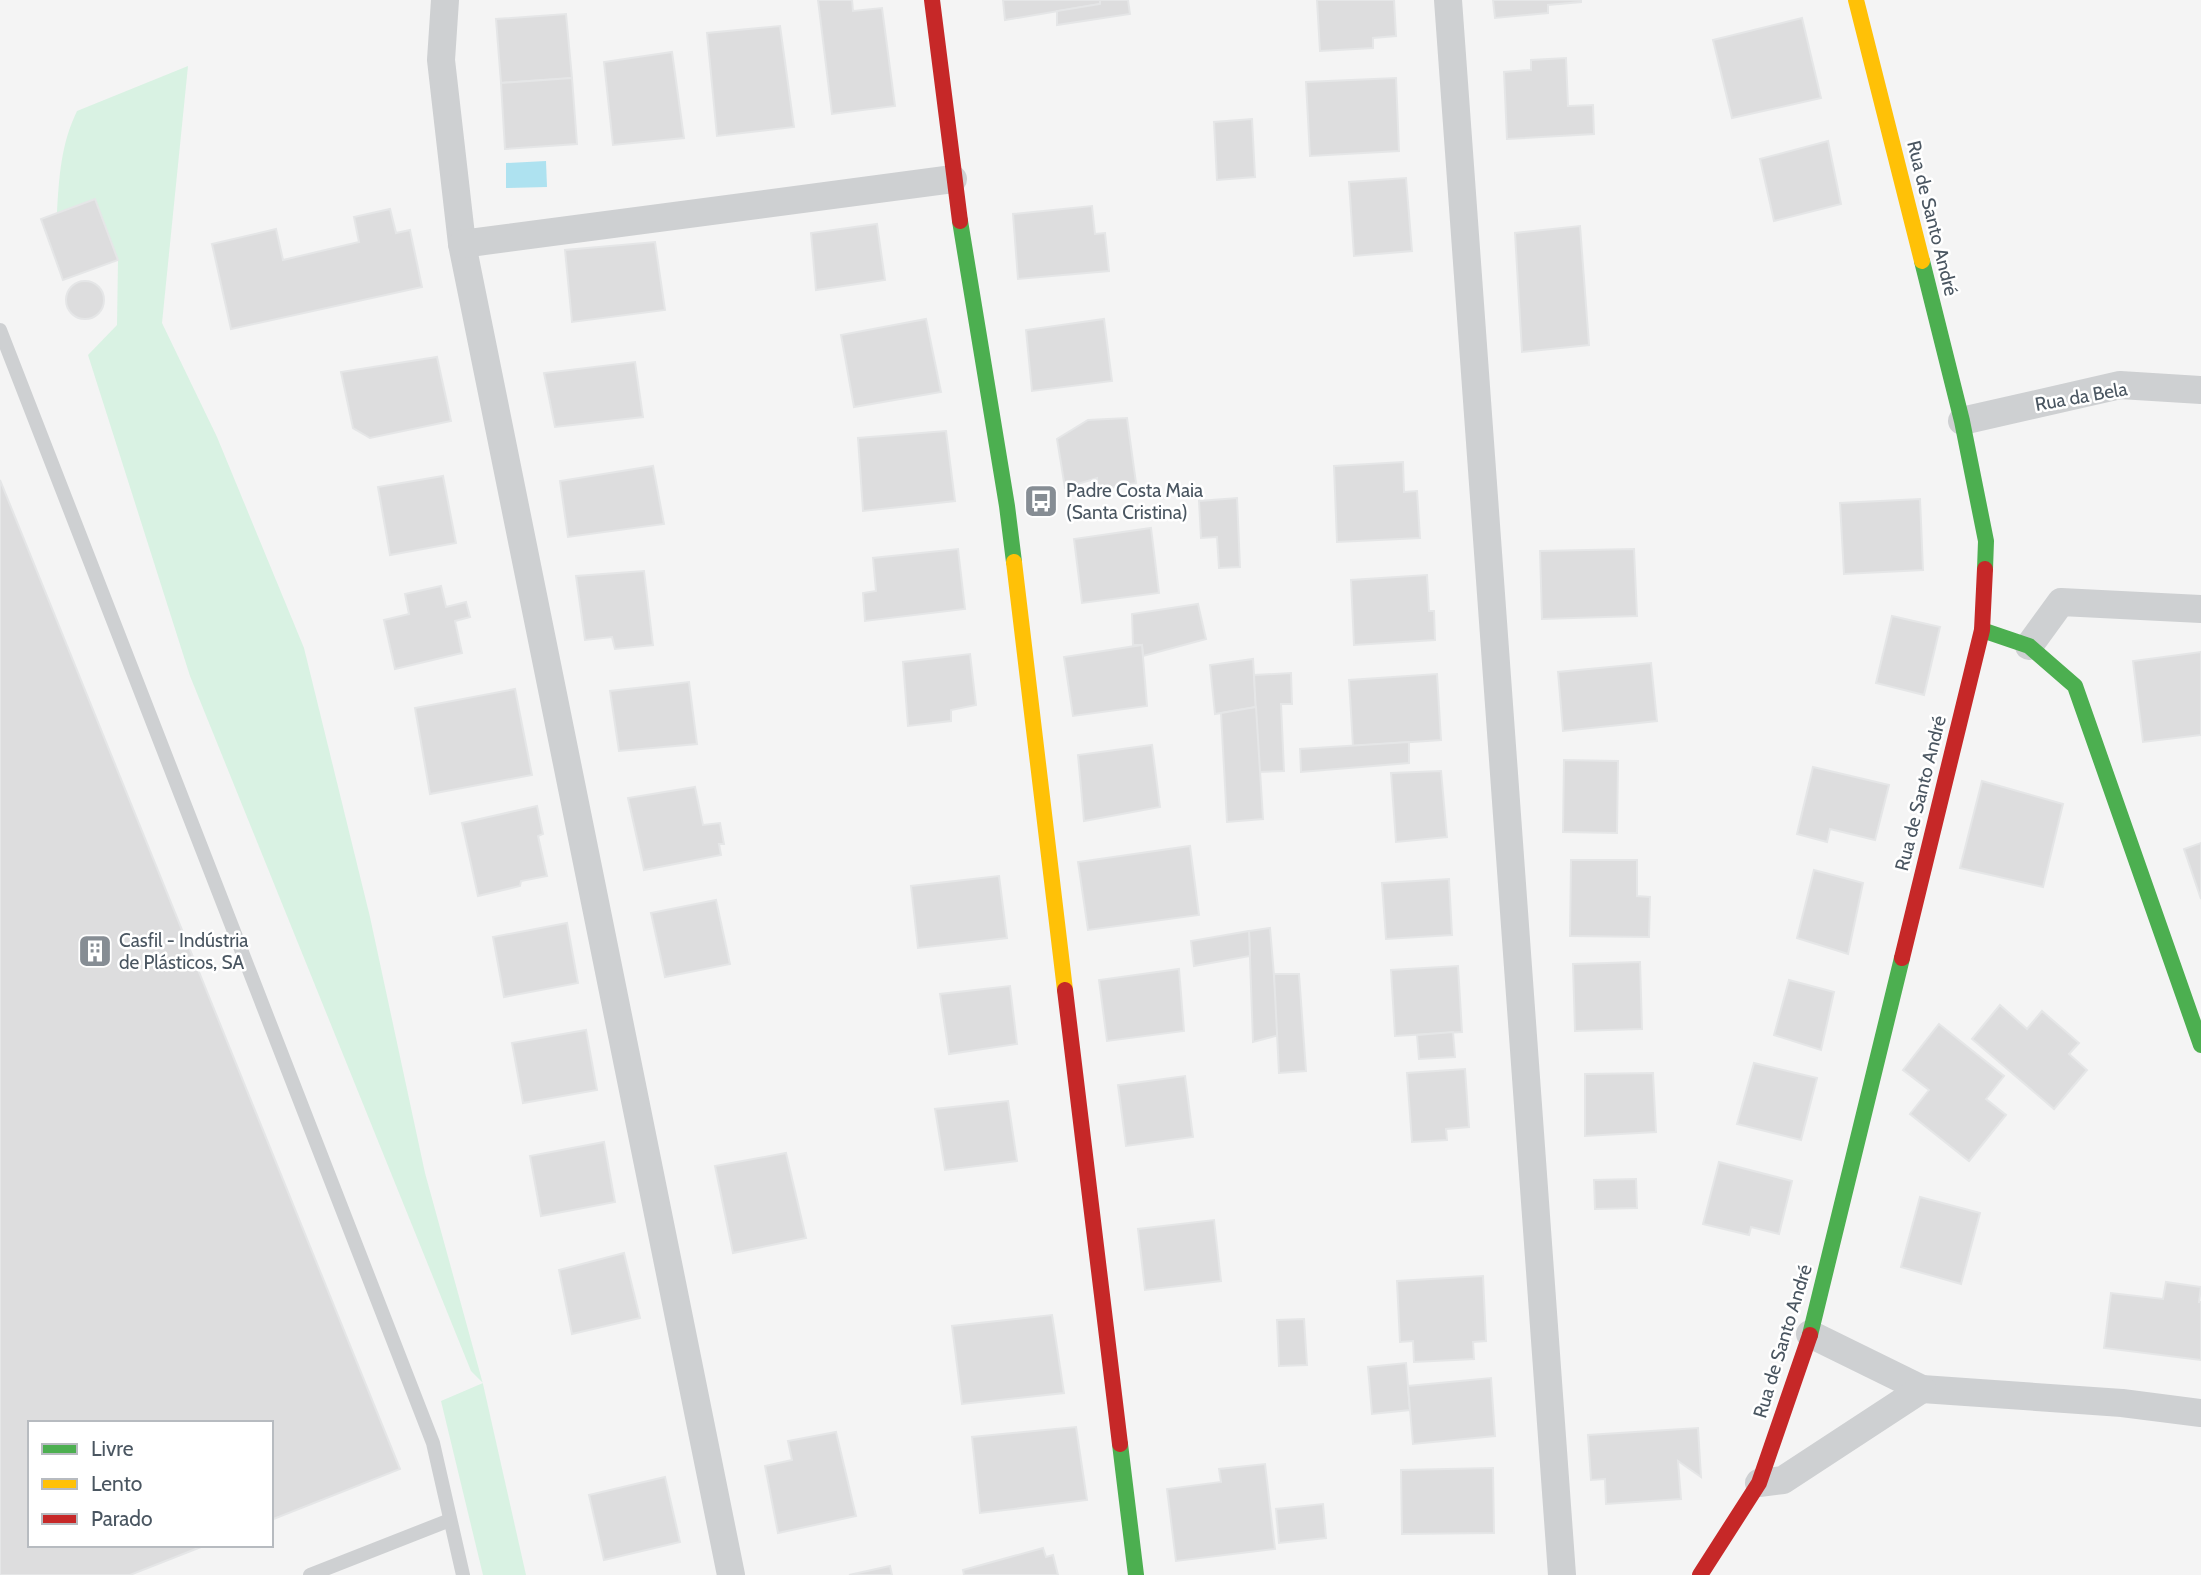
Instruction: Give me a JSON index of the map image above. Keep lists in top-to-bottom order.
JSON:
{
  "streets": {
    "street": ["Rua de Santo André", "Rua da Bela"]
  },
  "crossings": [
    ["Rua de Santo André", "Rua da Bela"]
  ],
  "places": {
    "bus stop": ["Padre Costa Maia (Santa Cristina)"],
    "building": ["Casfil - Indústria de Plásticos, SA"]
  },
  "legend": ["Livre", "Lento", "Parado"]
}
